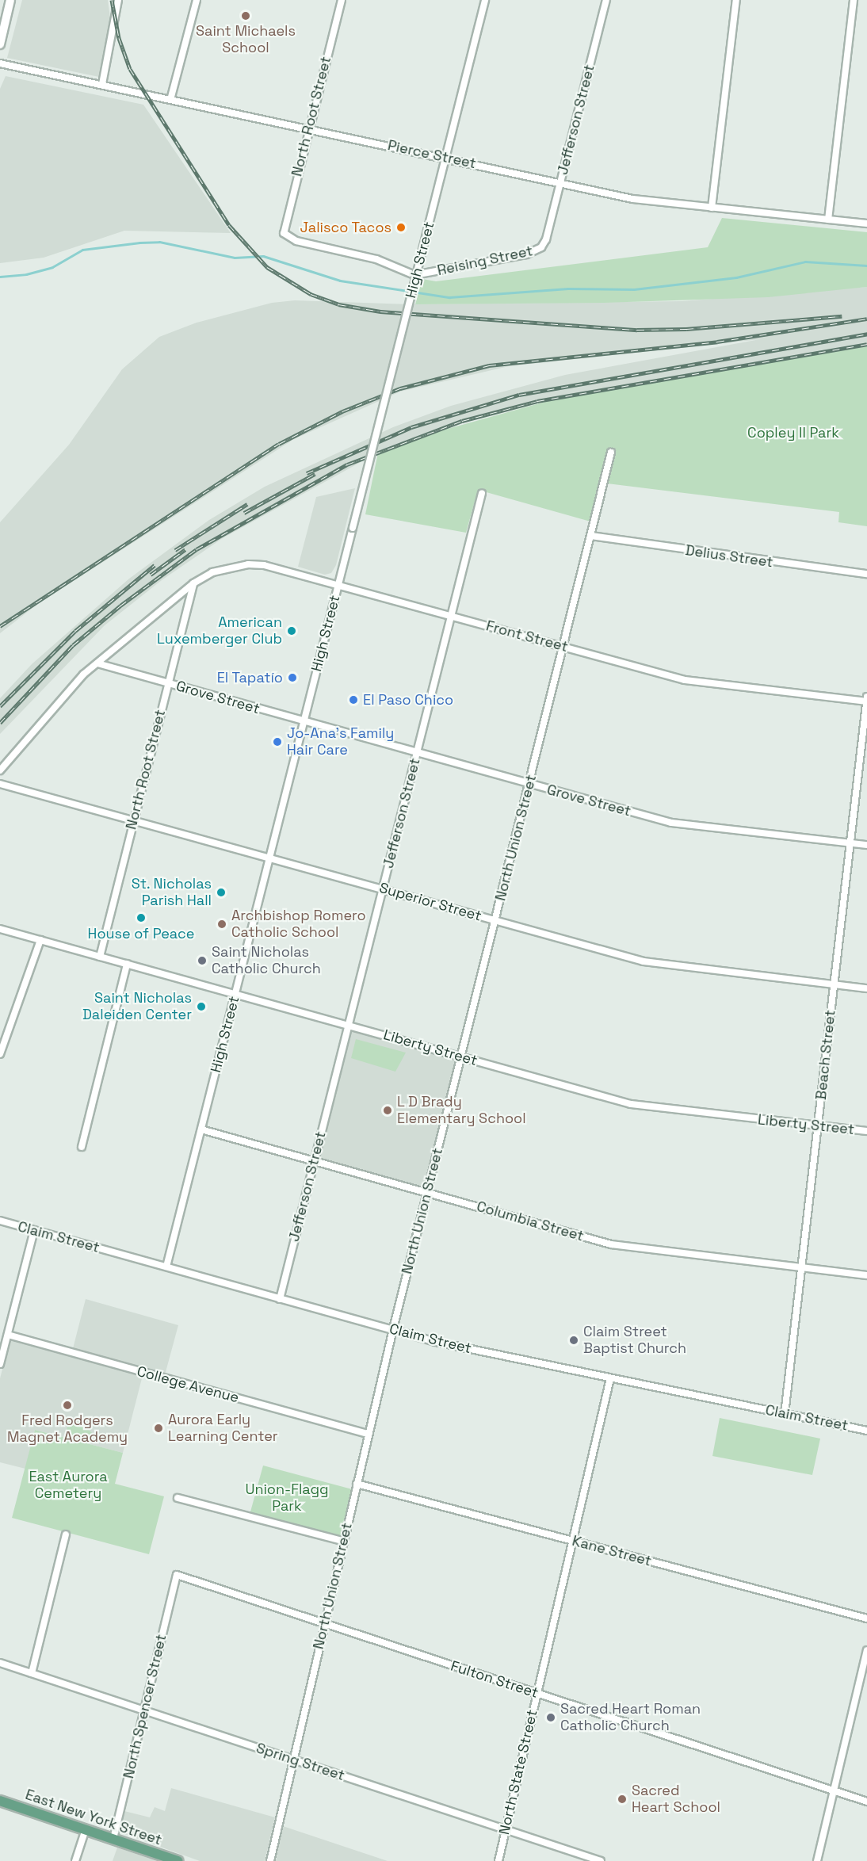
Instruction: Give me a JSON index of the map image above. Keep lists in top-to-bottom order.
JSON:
{
  "streets": {
    "main road": ["East New York Street"],
    "street": [
      "North Root Street",
      "Jefferson Street",
      "Pierce Street",
      "High Street",
      "Reising Street",
      "Delius Street",
      "Front Street",
      "Grove Street",
      "North Union Street",
      "Superior Street",
      "Liberty Street",
      "Beach Street",
      "Columbia Street",
      "Claim Street",
      "College Avenue",
      "Kane Street",
      "Fulton Street",
      "North Spencer Street",
      "Spring Street",
      "North State Street"
    ]
  },
  "crossings": [
    ["North Root Street", "Pierce Street"],
    ["North Root Street", "Reising Street"],
    ["North Root Street", "Front Street"],
    ["North Root Street", "Grove Street"],
    ["North Root Street", "Superior Street"],
    ["North Root Street", "Liberty Street"],
    ["Jefferson Street", "Pierce Street"],
    ["Jefferson Street", "Reising Street"],
    ["Jefferson Street", "Front Street"],
    ["Jefferson Street", "Grove Street"],
    ["Jefferson Street", "Superior Street"],
    ["Jefferson Street", "Liberty Street"],
    ["Jefferson Street", "Columbia Street"],
    ["Jefferson Street", "Claim Street"],
    ["Pierce Street", "High Street"],
    ["High Street", "Front Street"],
    ["High Street", "Grove Street"],
    ["High Street", "Superior Street"],
    ["High Street", "Liberty Street"],
    ["High Street", "Columbia Street"],
    ["High Street", "Claim Street"],
    ["Delius Street", "North Union Street"],
    ["Front Street", "Grove Street"],
    ["Front Street", "North Union Street"],
    ["Front Street", "Beach Street"],
    ["Grove Street", "North Union Street"],
    ["Grove Street", "Beach Street"],
    ["North Union Street", "Superior Street"],
    ["North Union Street", "Liberty Street"],
    ["North Union Street", "Columbia Street"],
    ["North Union Street", "Claim Street"],
    ["North Union Street", "College Avenue"],
    ["North Union Street", "Kane Street"],
    ["North Union Street", "Fulton Street"],
    ["North Union Street", "Spring Street"],
    ["Superior Street", "Beach Street"],
    ["Liberty Street", "Beach Street"],
    ["Beach Street", "Columbia Street"],
    ["Beach Street", "Claim Street"],
    ["Claim Street", "North State Street"],
    ["Kane Street", "North State Street"],
    ["Fulton Street", "North Spencer Street"],
    ["Fulton Street", "North State Street"],
    ["North Spencer Street", "Spring Street"],
    ["North Spencer Street", "East New York Street"],
    ["Spring Street", "North State Street"]
  ],
  "parks": ["Copley II Park", "East Aurora Cemetery", "Union-Flagg Park"],
  "places": [
    "Saint Michaels School",
    "Jalisco Tacos",
    "American Luxemberger Club",
    "El Tapatío",
    "El Paso Chico",
    "Jo-Ana's Family Hair Care",
    "St. Nicholas Parish Hall",
    "House of Peace",
    "Archbishop Romero Catholic School",
    "Saint Nicholas Catholic Church",
    "Saint Nicholas Daleiden Center",
    "L D Brady Elementary School",
    "Claim Street Baptist Church",
    "Fred Rodgers Magnet Academy",
    "Aurora Early Learning Center",
    "Sacred Heart Roman Catholic Church",
    "Sacred Heart School"
  ]
}
